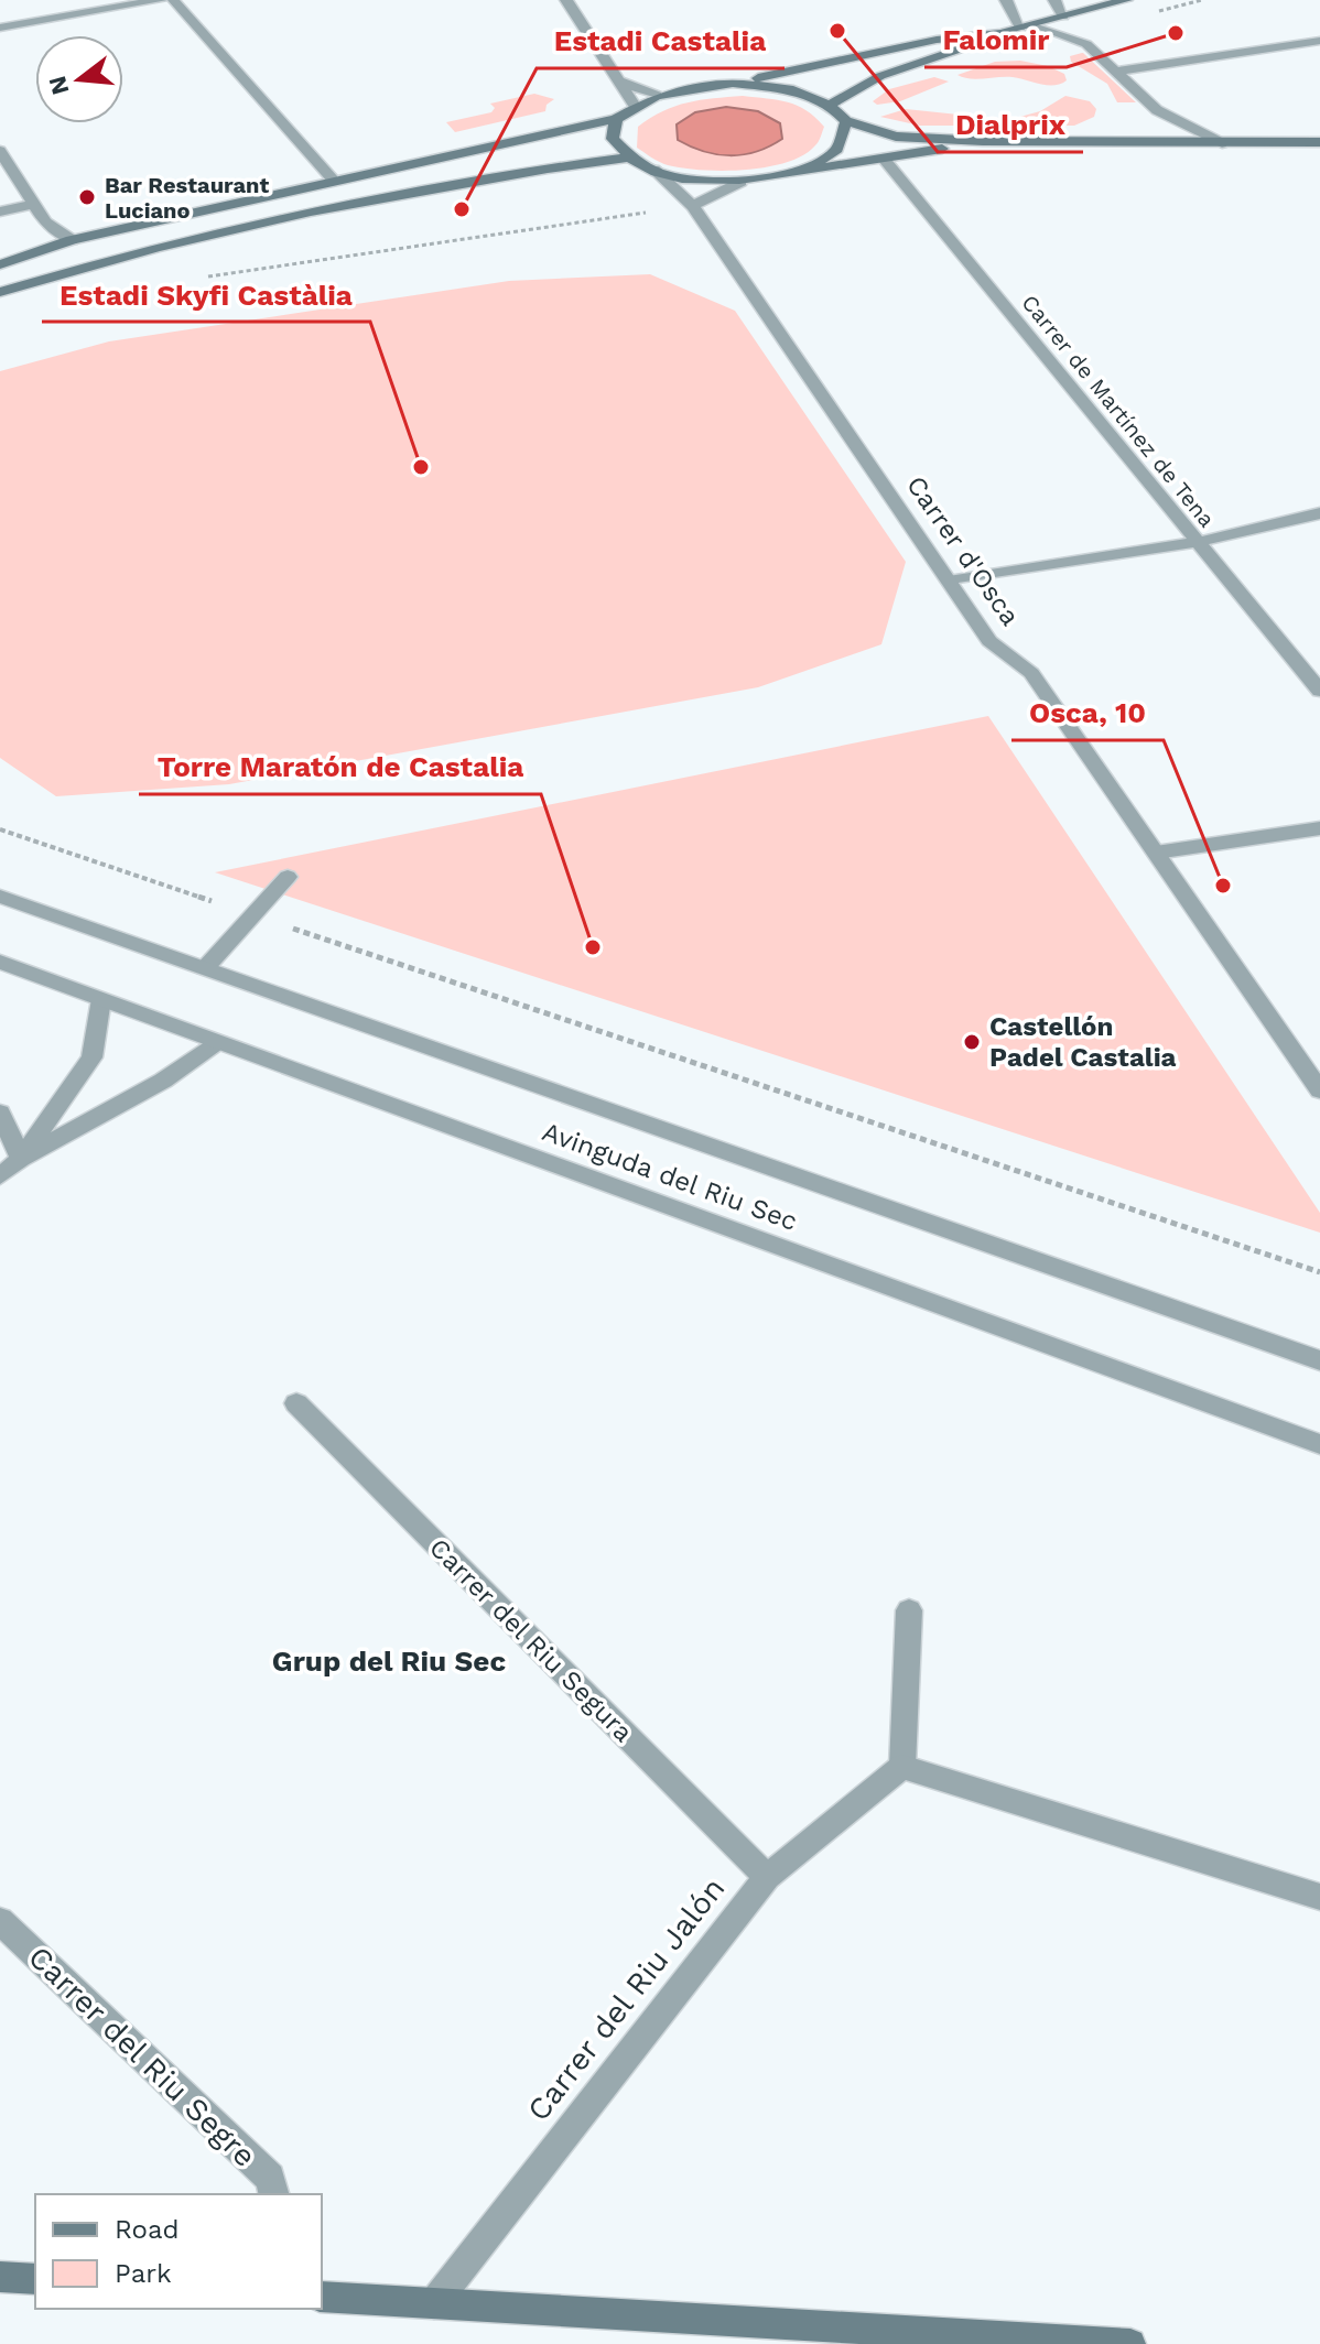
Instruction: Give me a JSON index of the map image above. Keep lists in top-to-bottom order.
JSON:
{
  "streets": {
    "street": [
      "Carrer de Martínez de Tena",
      "Carrer d'Osca",
      "Avinguda del Riu Sec",
      "Carrer del Riu Segura",
      "Carrer del Riu Jalón",
      "Carrer del Riu Segre"
    ]
  },
  "crossings": [
    ["Carrer del Riu Segura", "Carrer del Riu Jalón"]
  ],
  "districts": ["Grup del Riu Sec"],
  "places": [
    "Dialprix",
    "Falomir",
    "Bar Restaurant Luciano",
    "Estadi Castalia",
    "Estadi Skyfi Castàlia",
    "Osca, 10",
    "Torre Maratón de Castalia",
    "Castellón Padel Castalia"
  ],
  "legend": ["Road", "Park"],
  "north": "left"
}
